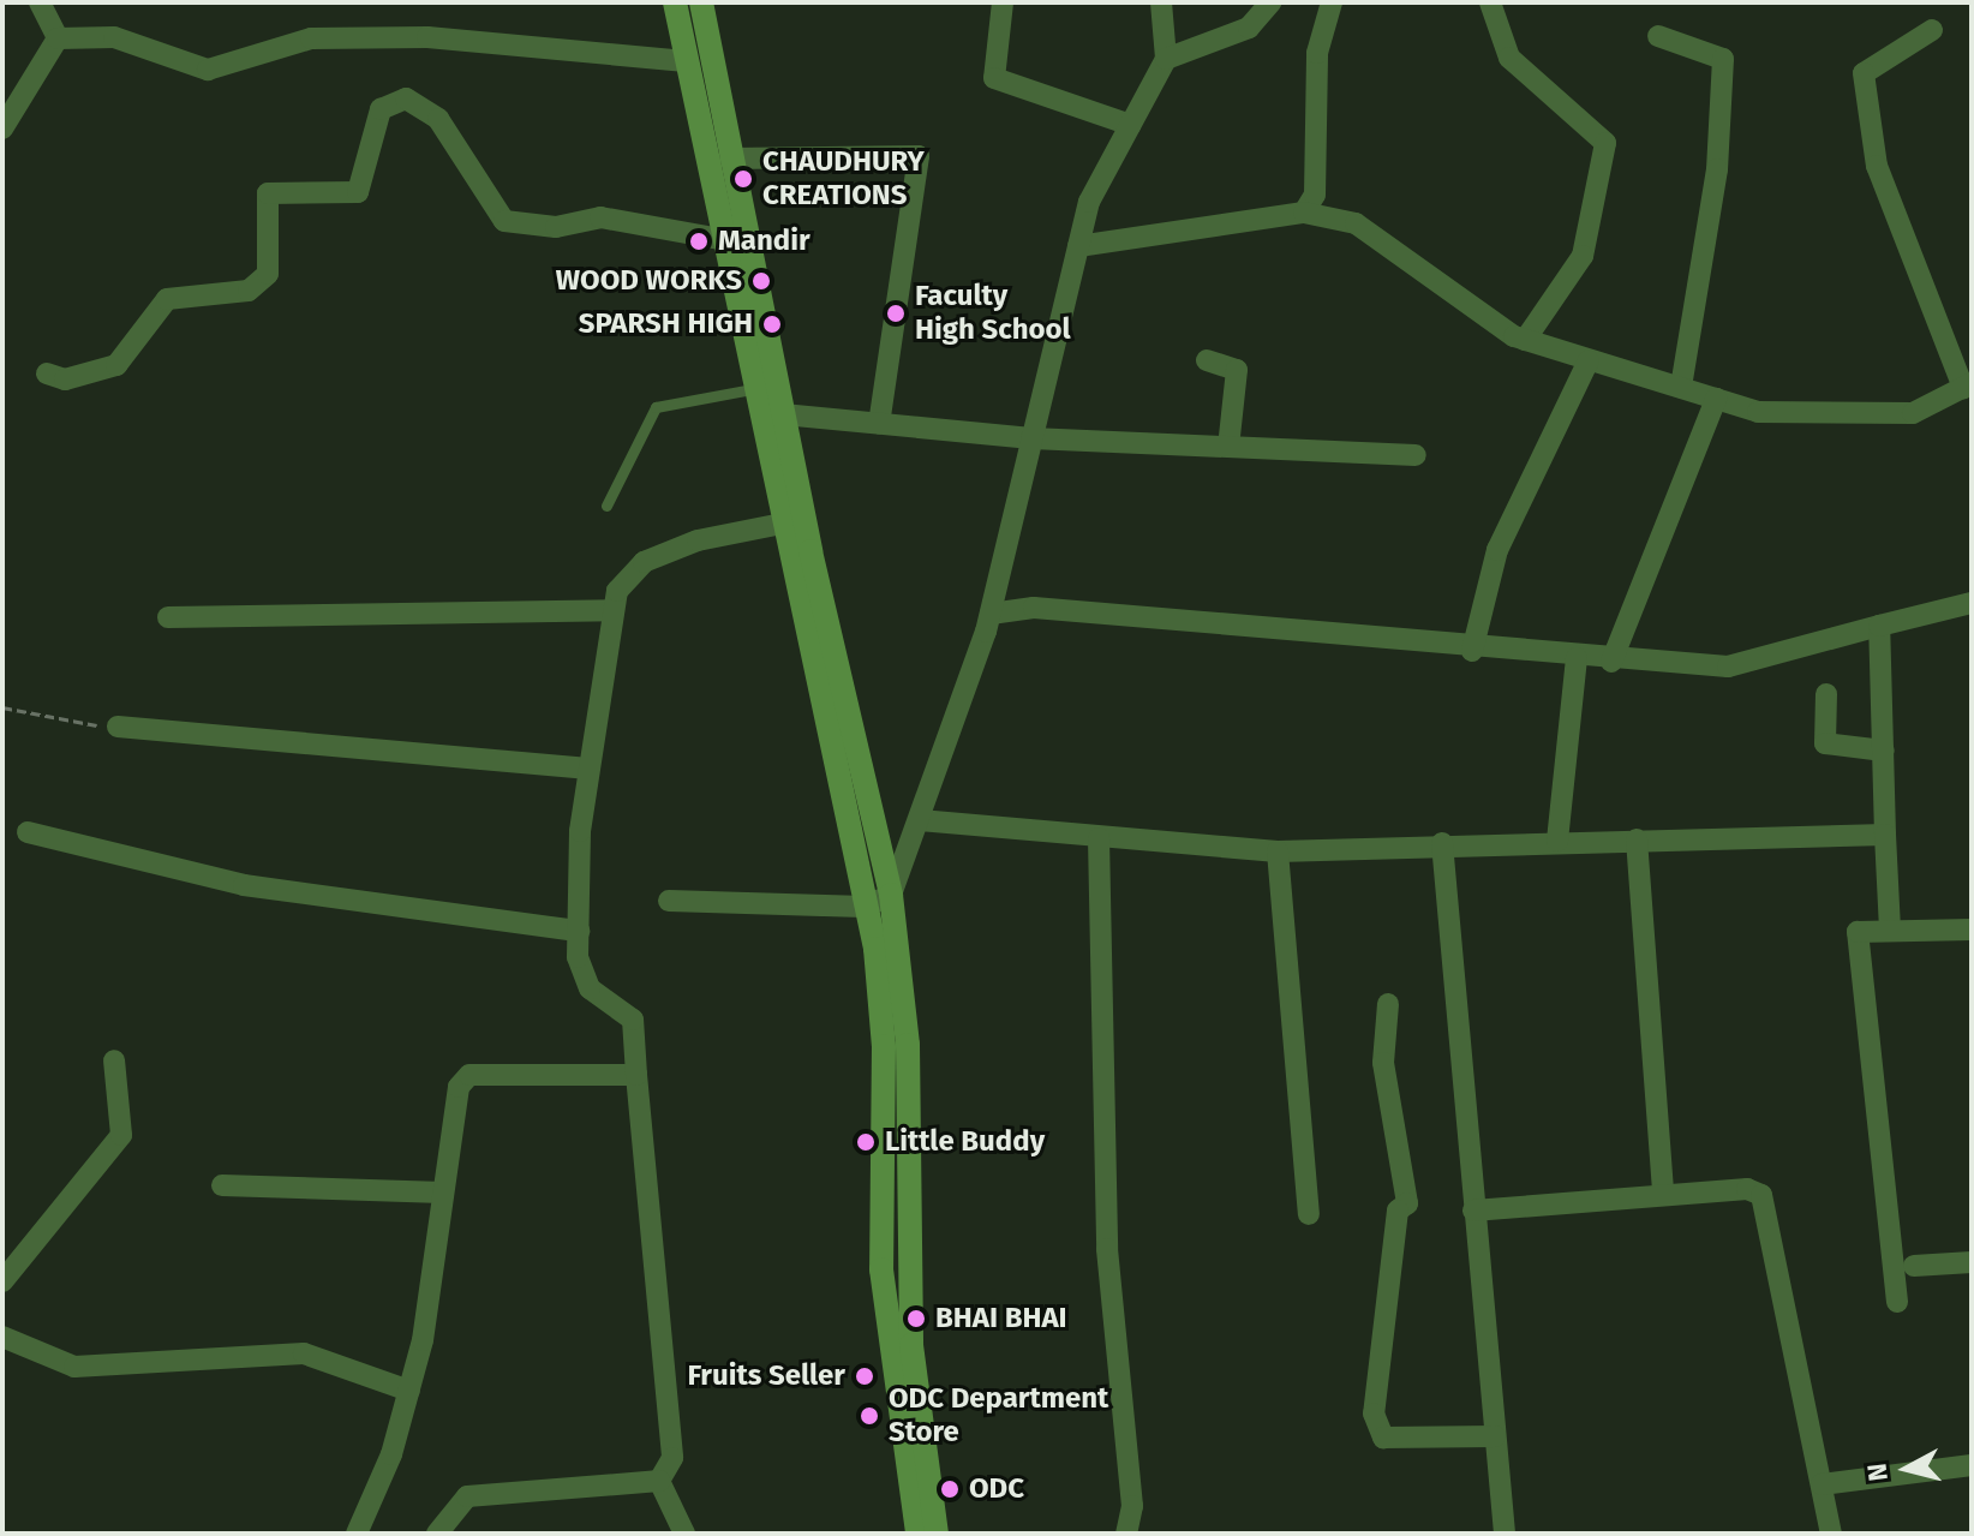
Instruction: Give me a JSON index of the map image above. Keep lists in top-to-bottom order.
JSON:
{
  "places": [
    "CHAUDHURY CREATIONS",
    "Mandir",
    "WOOD WORKS",
    "Faculty High School",
    "SPARSH HIGH",
    "Little Buddy",
    "BHAI BHAI",
    "Fruits Seller",
    "ODC Department Store",
    "ODC"
  ],
  "north": "left"
}
